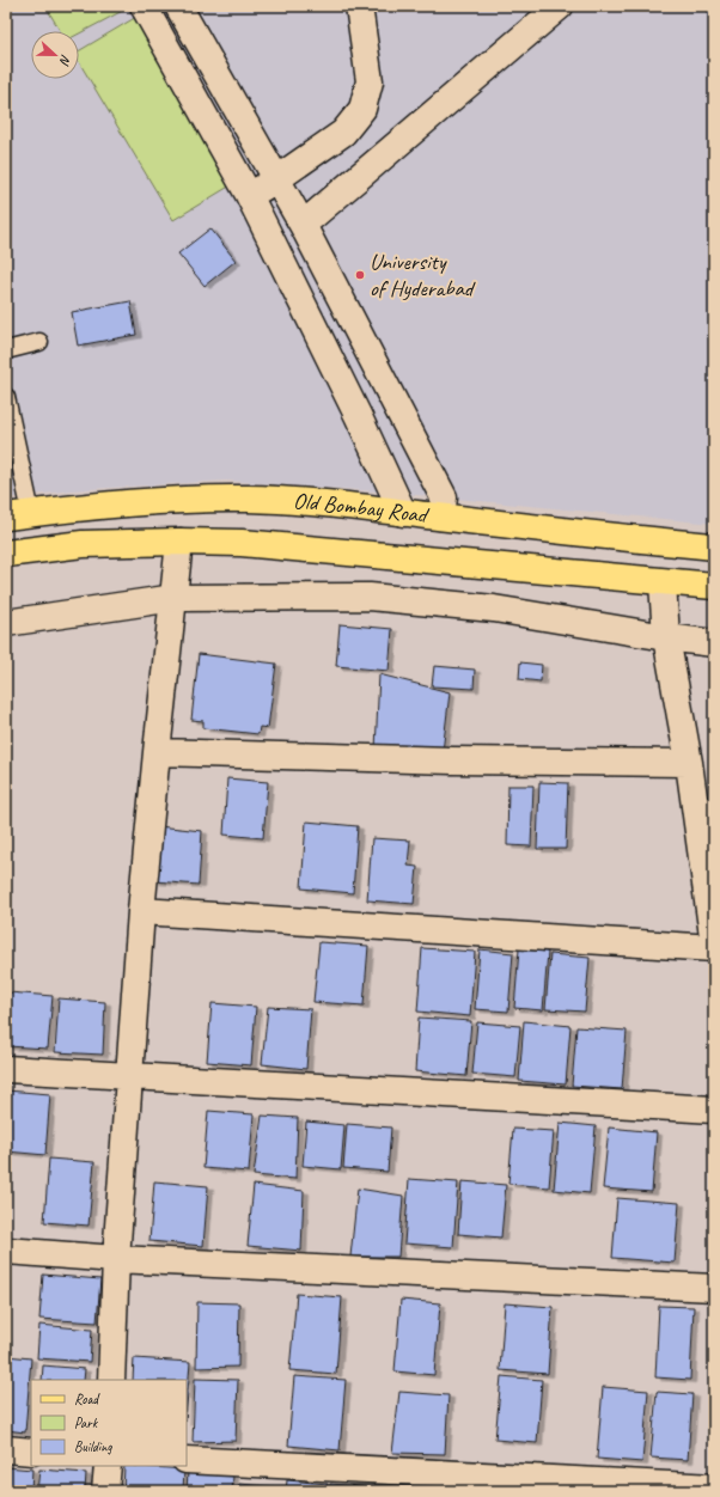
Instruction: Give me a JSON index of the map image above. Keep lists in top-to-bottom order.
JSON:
{
  "streets": {
    "main road": ["Old Bombay Road"]
  },
  "places": ["University of Hyderabad"],
  "legend": ["Road", "Park", "Building"],
  "north": "right"
}
